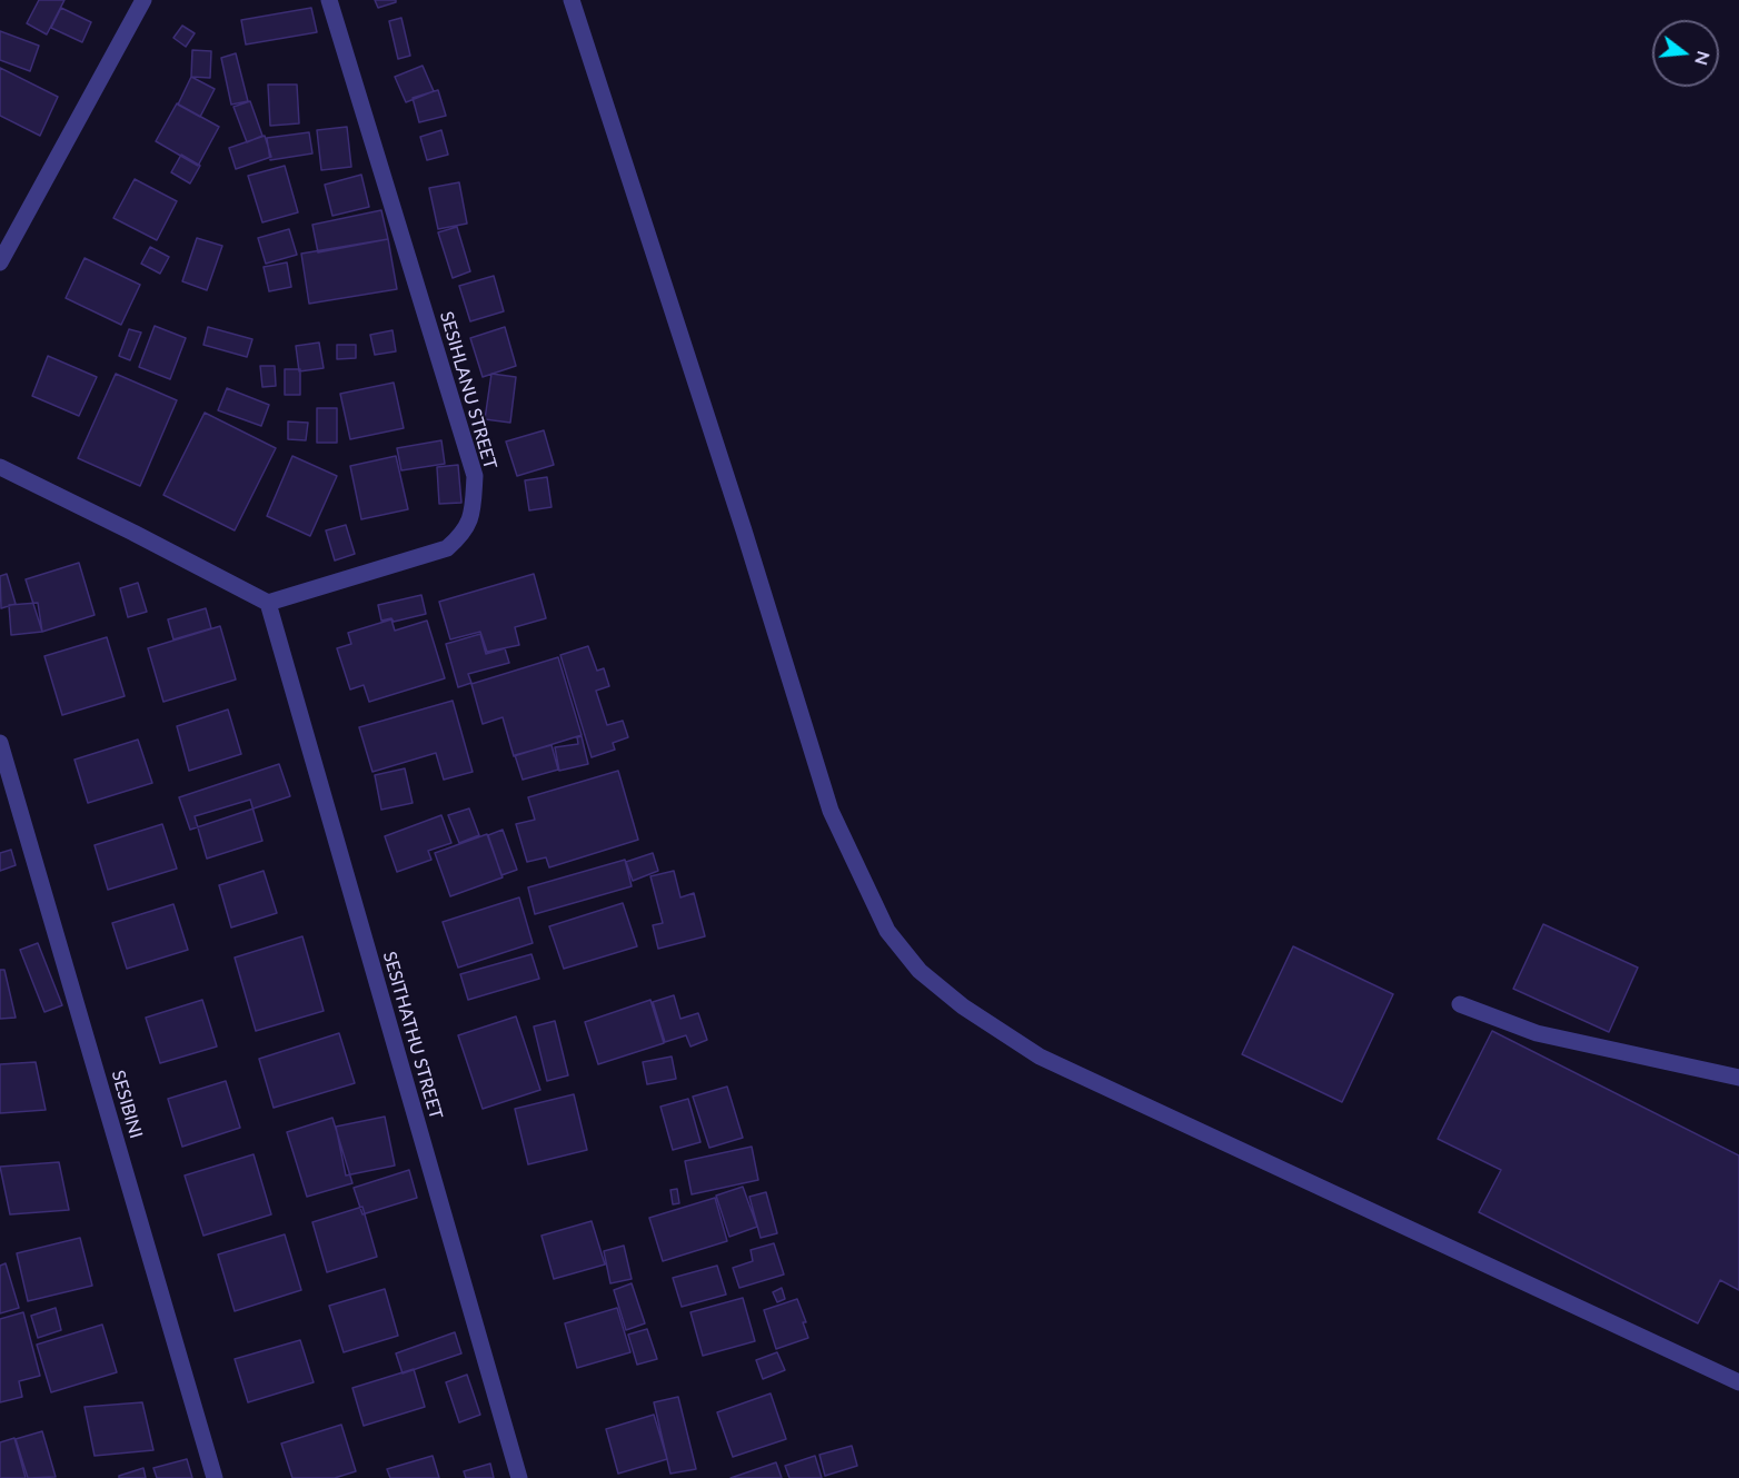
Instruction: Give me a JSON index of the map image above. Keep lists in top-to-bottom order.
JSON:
{
  "streets": {
    "street": ["SESIHLANU STREET", "SESITHATHU STREET", "SESIBINI"]
  },
  "crossings": [
    ["SESIHLANU STREET", "SESITHATHU STREET"]
  ],
  "north": "right"
}
